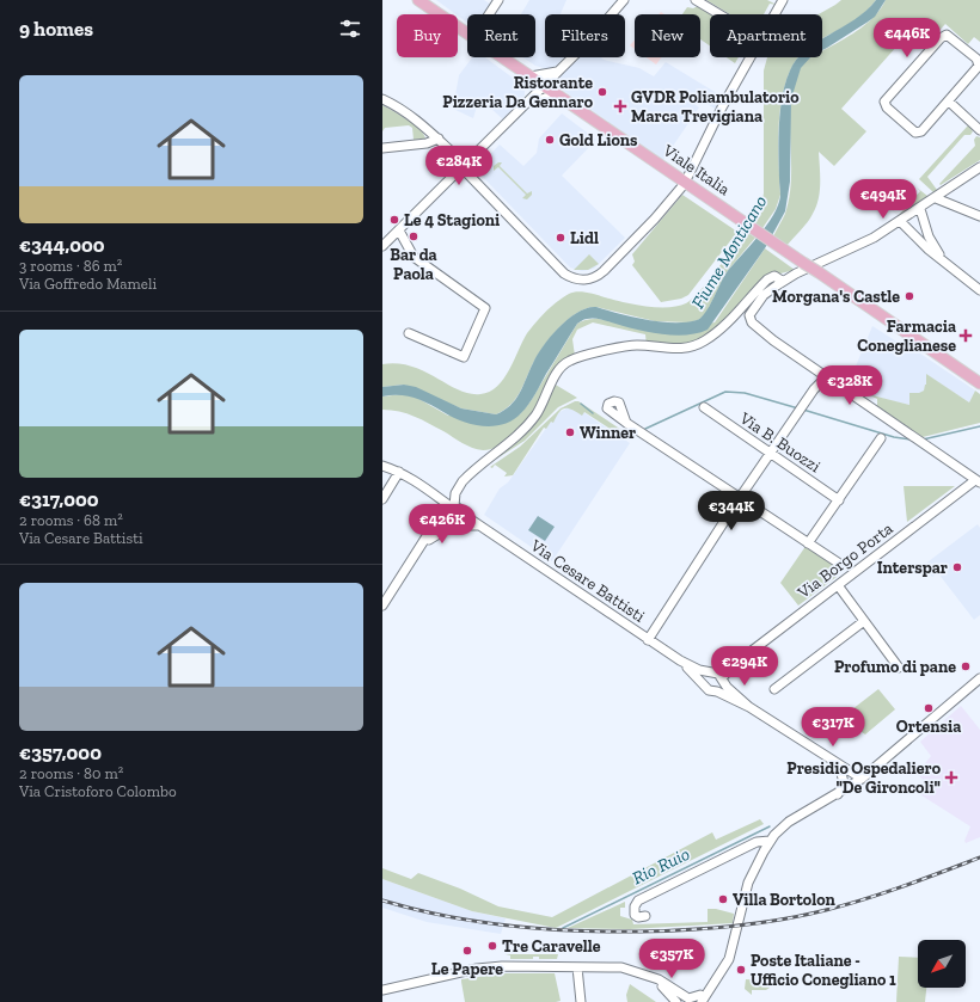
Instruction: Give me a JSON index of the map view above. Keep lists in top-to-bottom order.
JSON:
{
  "streets": {
    "main road": ["Viale Italia"],
    "street": ["Via B. Buozzi", "Via Borgo Porta", "Via Cesare Battisti"]
  },
  "crossings": [
    ["Via Borgo Porta", "Via Cesare Battisti"]
  ],
  "water": ["Fiume Monticano", "Rio Ruio"],
  "places": {
    "other": [
      "Ristorante Pizzeria Da Gennaro",
      "Gold Lions",
      "Le 4 Stagioni",
      "Bar da Paola",
      "Lidl",
      "Morgana's Castle",
      "Winner",
      "Interspar",
      "Profumo di pane",
      "Ortensia",
      "Villa Bortolon",
      "Tre Caravelle",
      "Le Papere",
      "Poste Italiane - Ufficio Conegliano 1"
    ],
    "health": ["GVDR Poliambulatorio Marca Trevigiana", "Farmacia Coneglianese", "Presidio Ospedaliero \"De Gironcoli\""]
  },
  "north": "bottom left",
  "page": {
    "heading": "9 homes",
    "chip": [
      "Buy",
      "Rent",
      "Filters",
      "New",
      "Apartment"
    ],
    "price": [
      "€446K",
      "€284K",
      "€494K",
      "€328K",
      "€344K",
      "€426K",
      "€294K",
      "€317K",
      "€357K"
    ],
    "list": [
      {
        "name": "€344,000",
        "note": "3 rooms · 86 m² · Via Goffredo Mameli"
      },
      {
        "name": "€317,000",
        "note": "2 rooms · 68 m² · Via Cesare Battisti"
      },
      {
        "name": "€357,000",
        "note": "2 rooms · 80 m² · Via Cristoforo Colombo"
      }
    ]
  }
}
